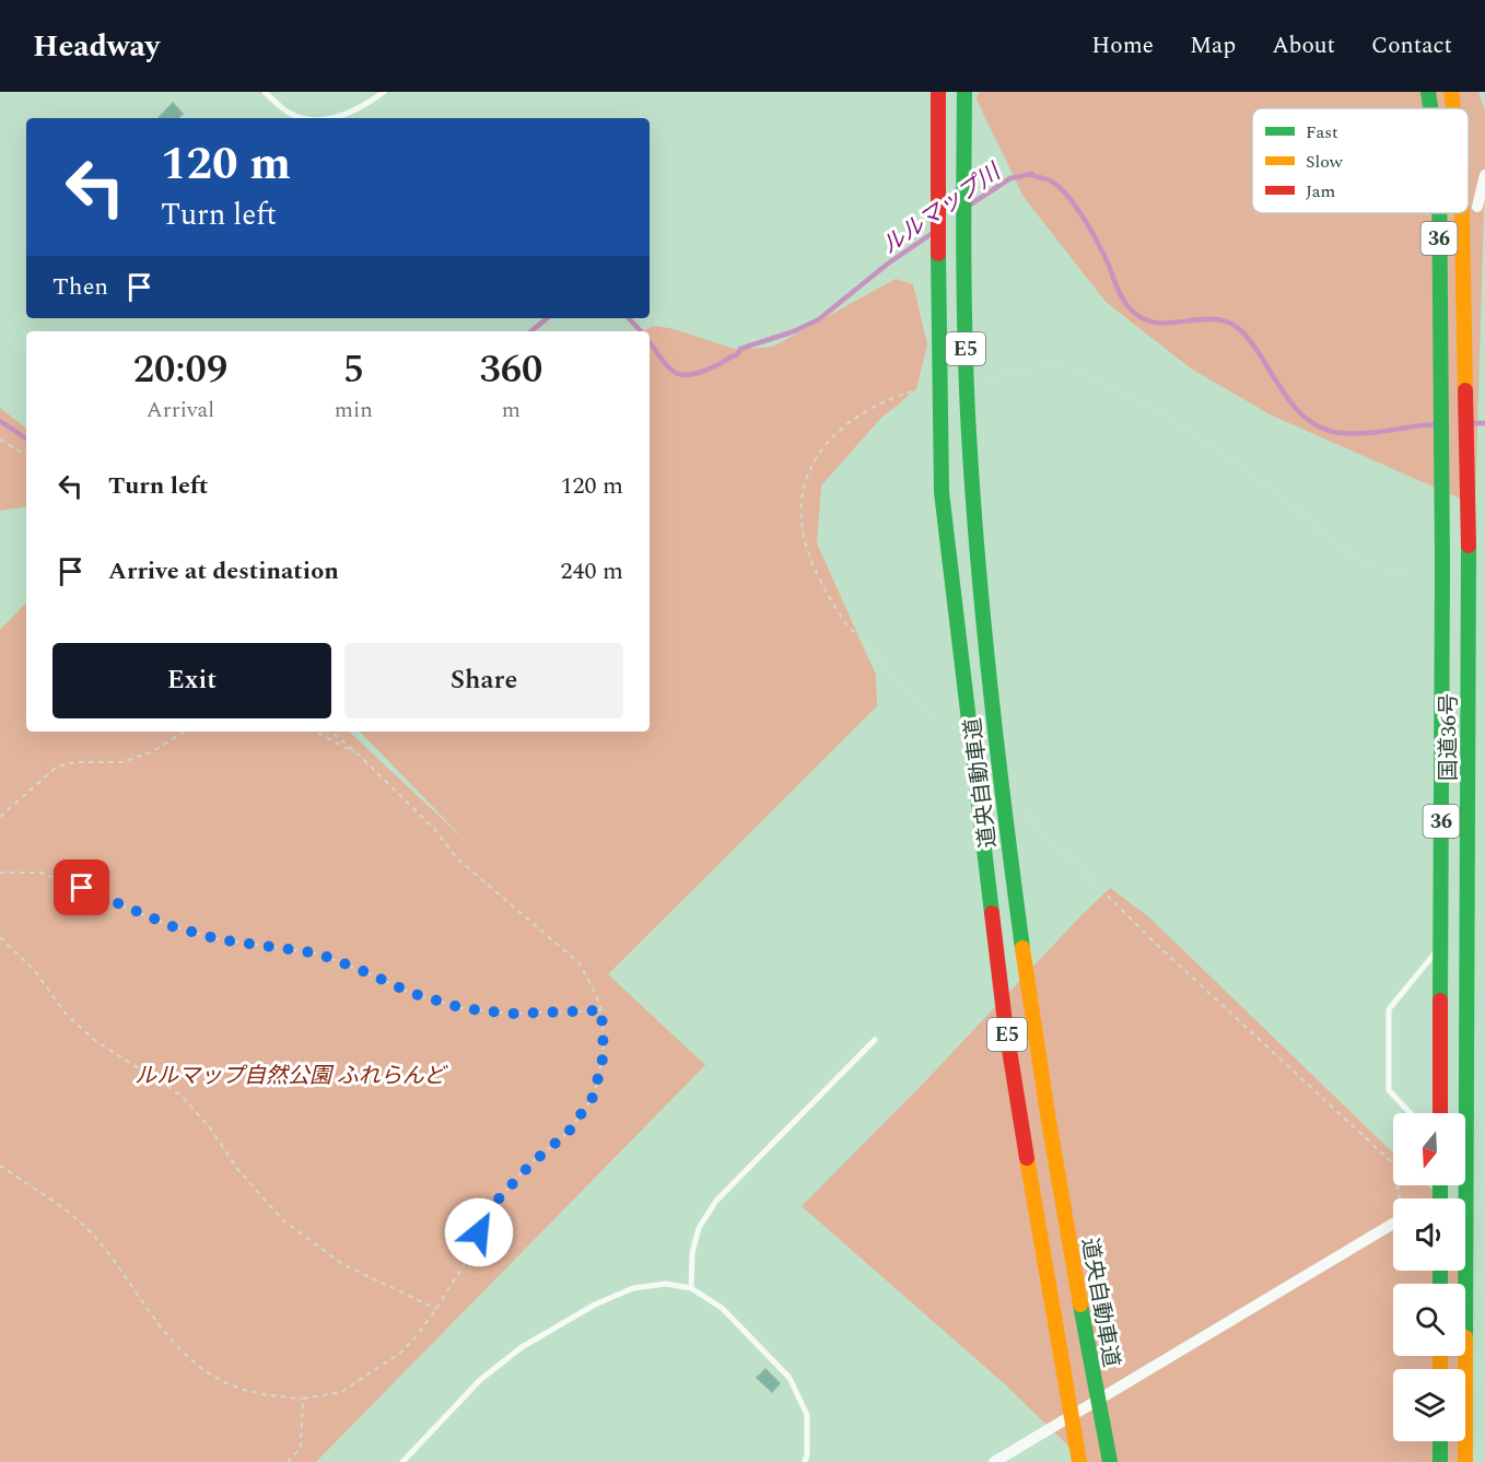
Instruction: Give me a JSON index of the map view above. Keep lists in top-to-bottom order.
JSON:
{
  "streets": {
    "highway": [
      "36",
      "E5",
      "国道36号",
      "道央自動車道"
    ]
  },
  "water": ["ルルマップ川"],
  "parks": ["ルルマップ自然公園 ふれらんど"],
  "legend": ["Fast", "Slow", "Jam"],
  "north": "bottom",
  "page": {
    "header": "Headway",
    "nav": [
      "Home",
      "Map",
      "About",
      "Contact"
    ],
    "turn": ["120 m", "Turn left"],
    "then": "Then",
    "eta": [
      "20:09",
      "Arrival",
      "5",
      "min",
      "360",
      "m"
    ],
    "list": [
      {
        "name": "Turn left",
        "value": "120 m"
      },
      {
        "name": "Arrive at destination",
        "value": "240 m"
      }
    ],
    "buttons": ["Exit", "Share"]
  }
}
